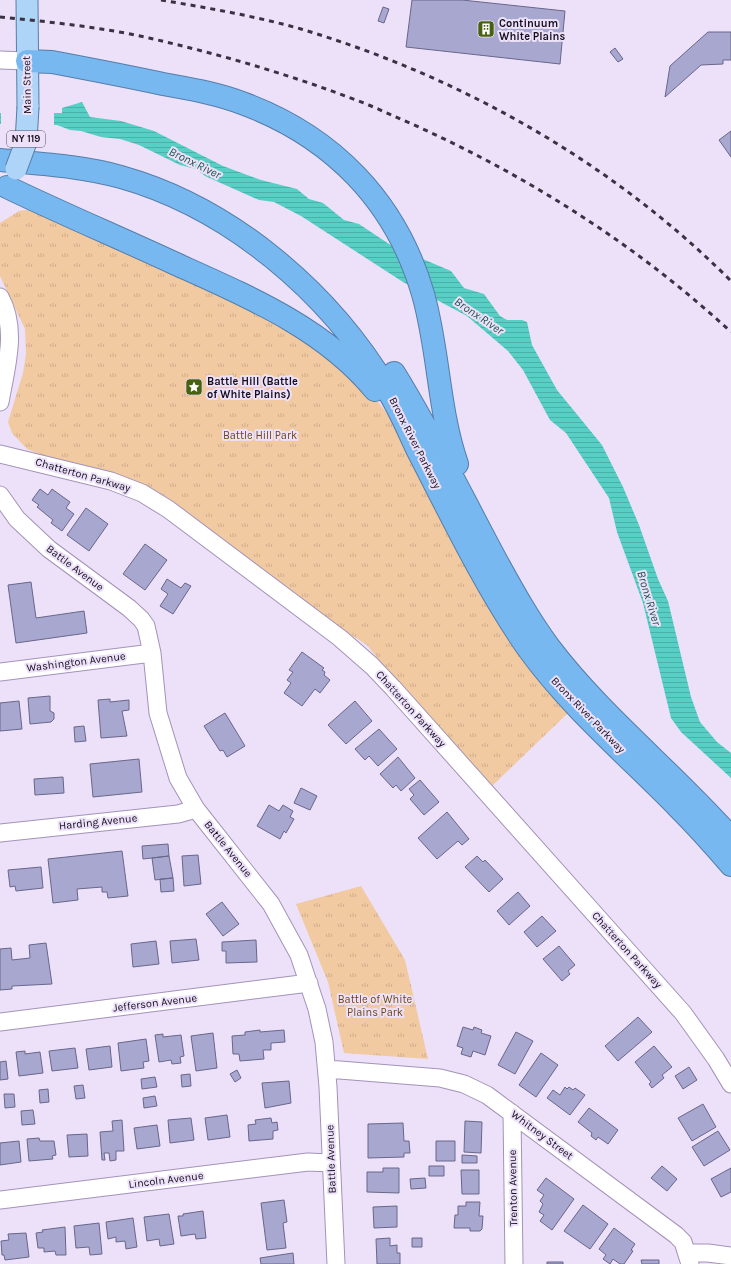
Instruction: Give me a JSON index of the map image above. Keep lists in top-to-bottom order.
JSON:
{
  "streets": {
    "highway": ["Bronx River Parkway"],
    "main road": ["Main Street", "NY 119"],
    "street": [
      "Chatterton Parkway",
      "Battle Avenue",
      "Washington Avenue",
      "Harding Avenue",
      "Jefferson Avenue",
      "Whitney Street",
      "Lincoln Avenue",
      "Trenton Avenue"
    ]
  },
  "crossings": [
    ["Main Street", "Bronx River Parkway"],
    ["Battle Avenue", "Washington Avenue"],
    ["Battle Avenue", "Harding Avenue"],
    ["Battle Avenue", "Jefferson Avenue"],
    ["Battle Avenue", "Whitney Street"],
    ["Battle Avenue", "Lincoln Avenue"],
    ["Whitney Street", "Trenton Avenue"]
  ],
  "water": ["Bronx River"],
  "parks": ["Battle Hill Park", "Battle of White Plains Park"],
  "places": {
    "building": ["Continuum White Plains"],
    "place": ["Battle Hill (Battle of White Plains)"]
  }
}
